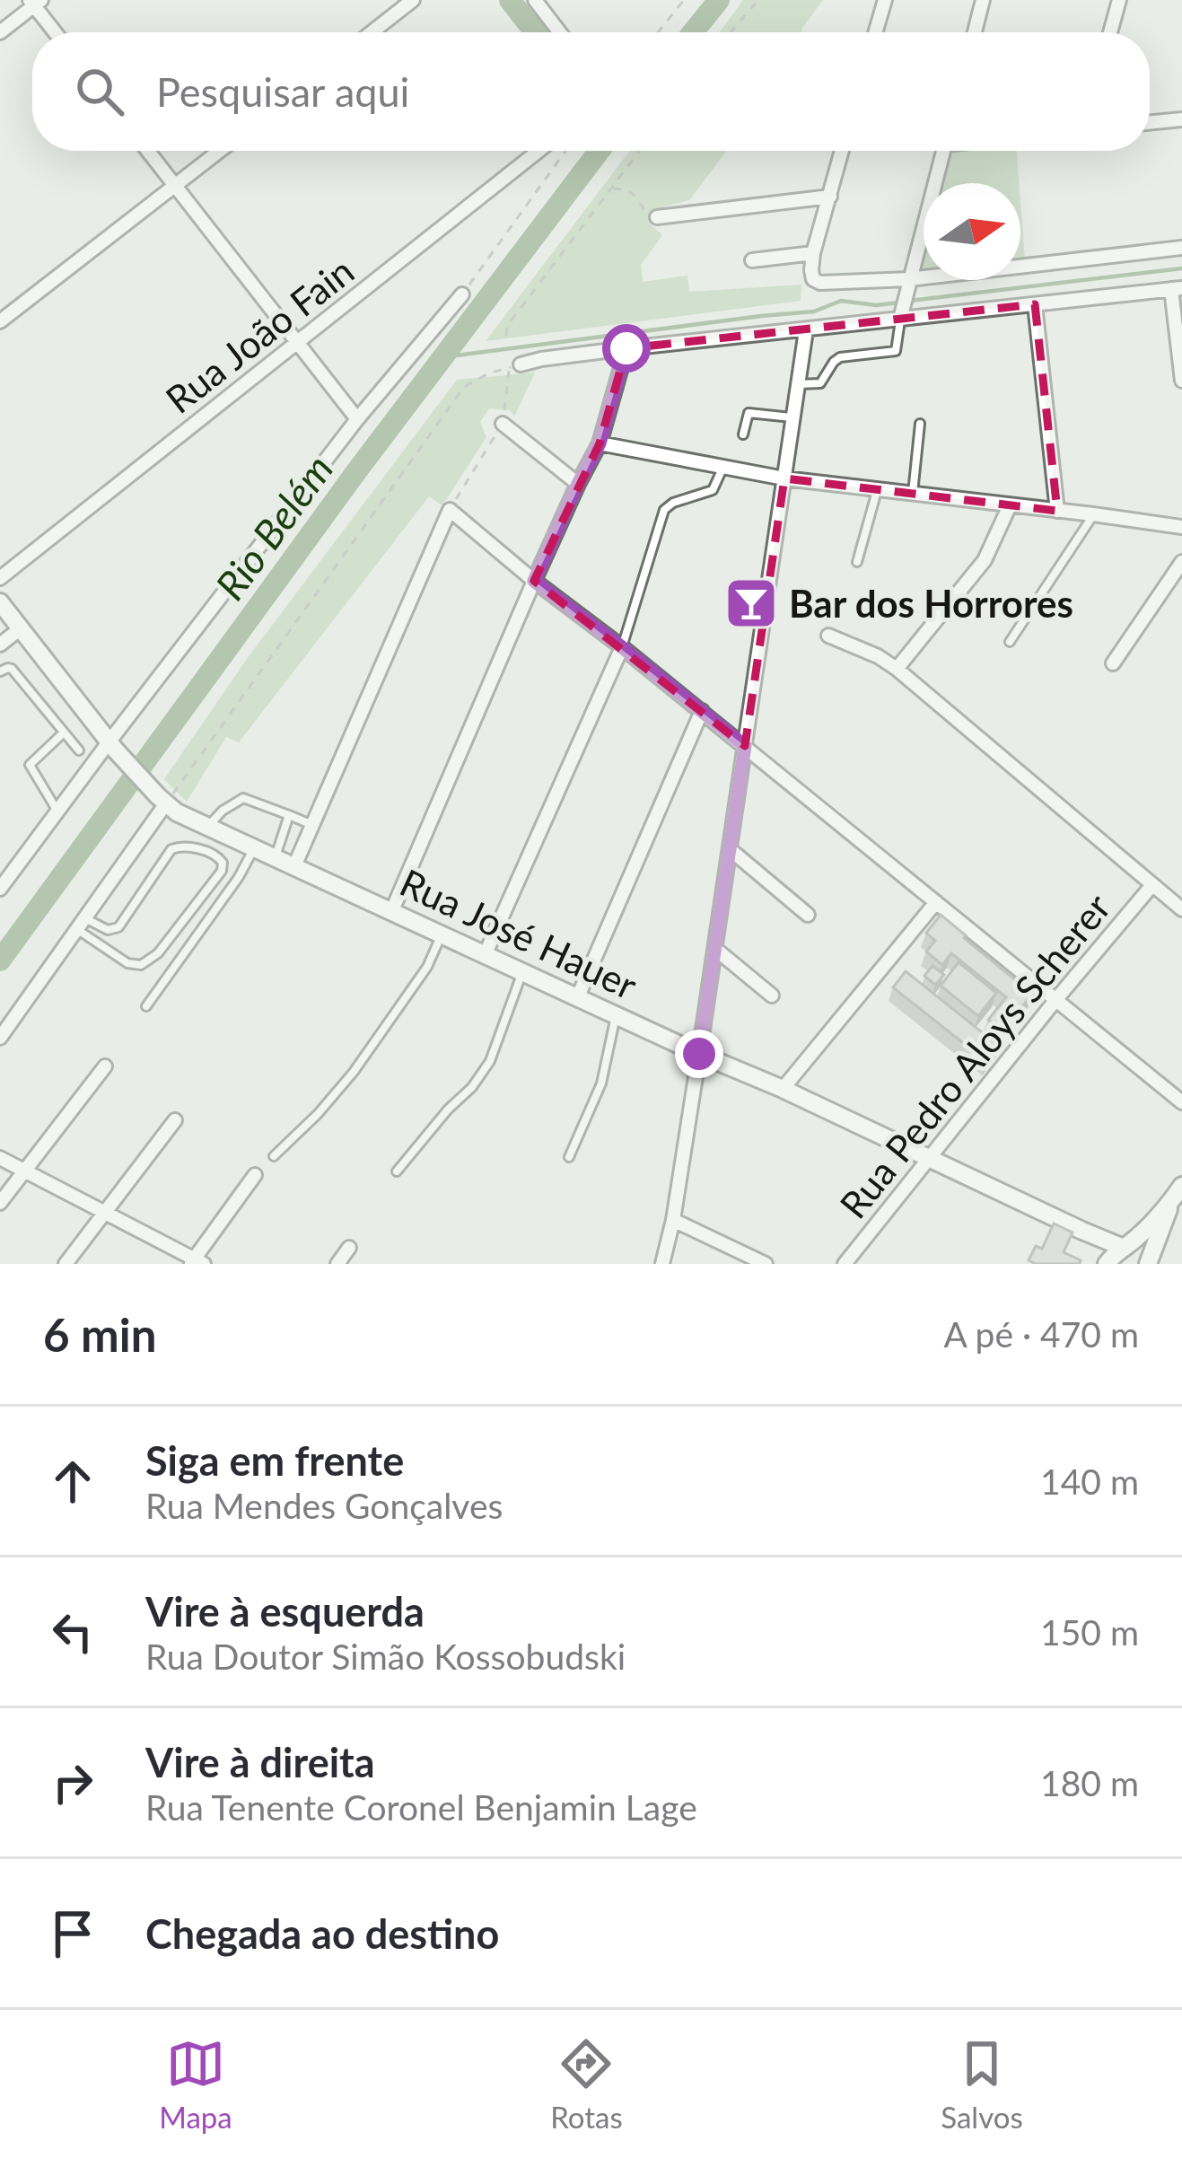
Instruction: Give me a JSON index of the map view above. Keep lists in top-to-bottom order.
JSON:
{
  "streets": {
    "main road": ["Rua José Hauer"],
    "street": ["Rua João Fain", "Rua Pedro Aloys Scherer"]
  },
  "crossings": [
    ["Rua José Hauer", "Rua Pedro Aloys Scherer"]
  ],
  "water": ["Rio Belém"],
  "places": {
    "bar": ["Bar dos Horrores"]
  },
  "north": "right",
  "page": {
    "search": "Pesquisar aqui",
    "heading": ["6 min", "A pé · 470 m"],
    "list": [
      ["Siga em frente", "Rua Mendes Gonçalves", "140 m"],
      ["Vire à esquerda", "Rua Doutor Simão Kossobudski", "150 m"],
      ["Vire à direita", "Rua Tenente Coronel Benjamin Lage", "180 m"],
      "Chegada ao destino"
    ],
    "nav": ["Mapa", "Rotas", "Salvos"]
  }
}
